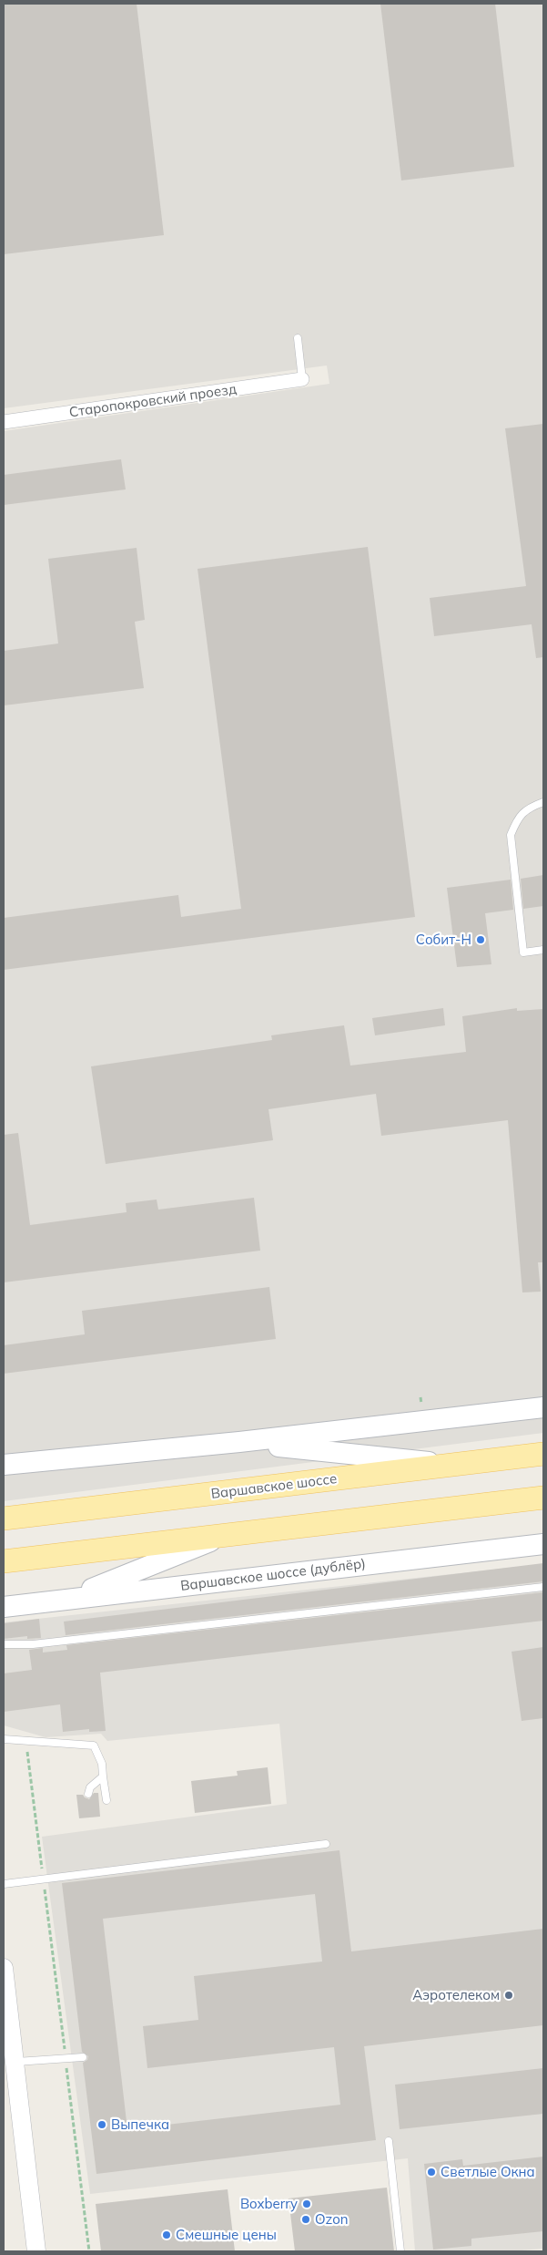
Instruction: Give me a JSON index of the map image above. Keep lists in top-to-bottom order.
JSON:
{
  "streets": {
    "main road": ["Варшавское шоссе", "Варшавское шоссе (дублёр)"],
    "street": ["Старопокровский проезд"]
  },
  "places": [
    "Собит-Н",
    "Аэротелеком",
    "Выпечка",
    "Светлые Окна",
    "Boxberry",
    "Ozon",
    "Смешные цены"
  ]
}
